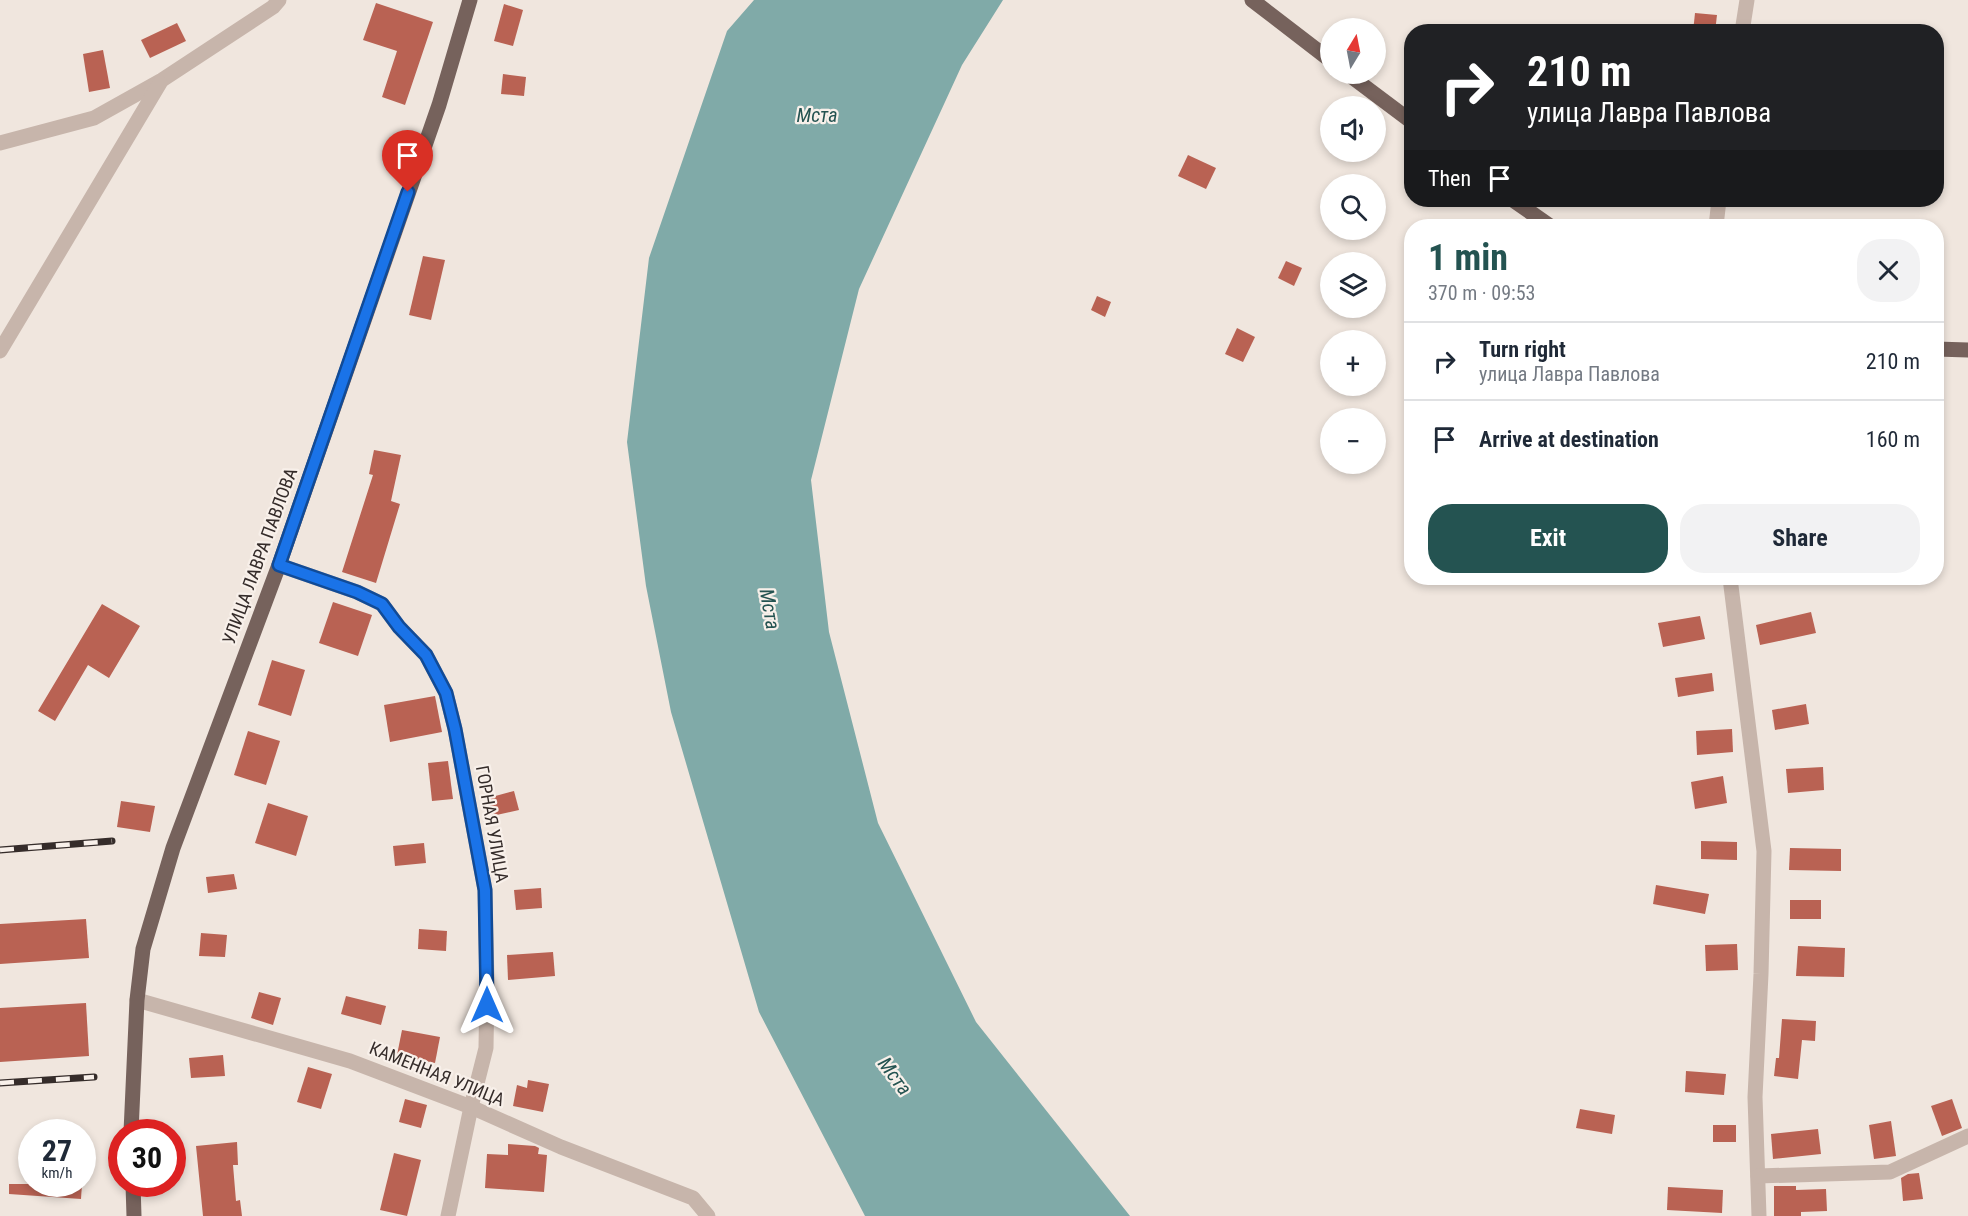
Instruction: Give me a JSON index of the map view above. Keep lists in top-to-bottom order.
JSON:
{
  "streets": {
    "main road": ["УЛИЦА ЛАВРА ПАВЛОВА"],
    "street": ["ГОРНАЯ УЛИЦА", "КАМЕННАЯ УЛИЦА"]
  },
  "crossings": [
    ["УЛИЦА ЛАВРА ПАВЛОВА", "ГОРНАЯ УЛИЦА"],
    ["УЛИЦА ЛАВРА ПАВЛОВА", "КАМЕННАЯ УЛИЦА"],
    ["ГОРНАЯ УЛИЦА", "КАМЕННАЯ УЛИЦА"]
  ],
  "water": ["Мста"],
  "north": "top",
  "page": {
    "map_buttons": ["+", "−"],
    "turn": ["210 m", "улица Лавра Павлова"],
    "then": "Then",
    "heading": ["1 min", "370 m · 09:53"],
    "list": [
      {
        "name": "Turn right",
        "note": "улица Лавра Павлова",
        "value": "210 m"
      },
      {
        "name": "Arrive at destination",
        "value": "160 m"
      }
    ],
    "buttons": ["Exit", "Share"],
    "speed": "27 km/h",
    "limit": "30"
  }
}
